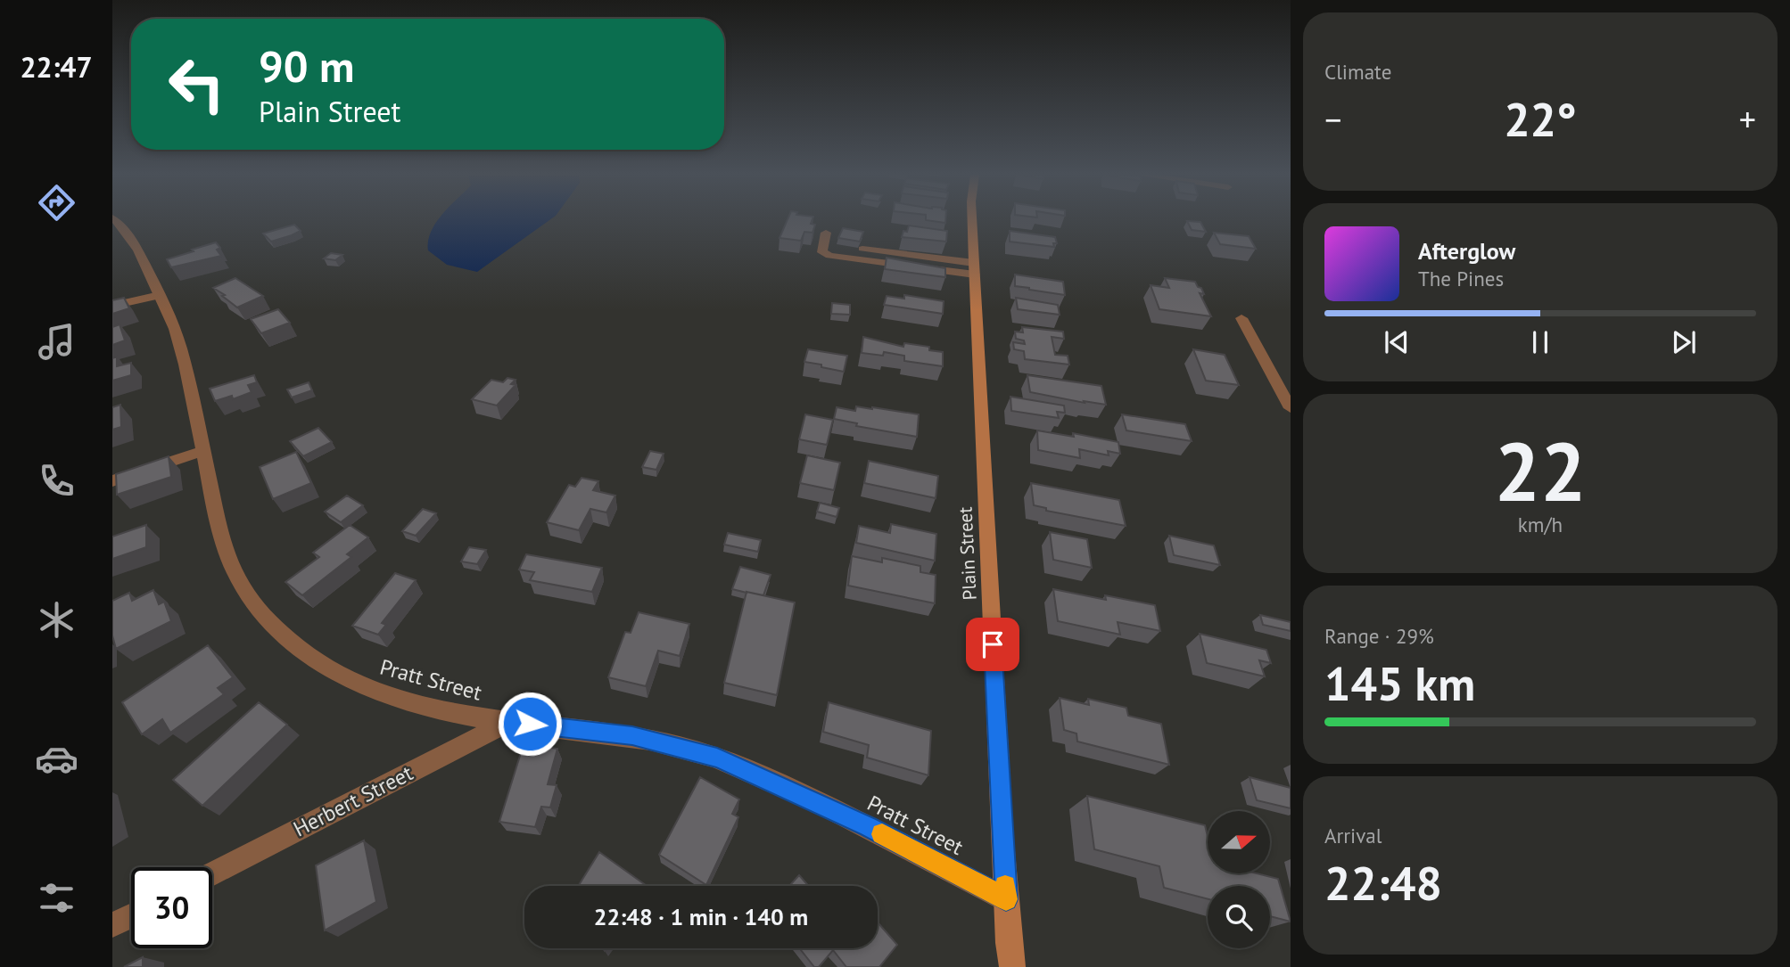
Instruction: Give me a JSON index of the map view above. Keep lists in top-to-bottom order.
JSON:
{
  "streets": {
    "main road": ["Plain Street"],
    "street": ["Pratt Street", "Herbert Street"]
  },
  "crossings": [
    ["Plain Street", "Pratt Street"],
    ["Pratt Street", "Herbert Street"]
  ],
  "north": "right",
  "page": {
    "tabs": "22:47",
    "tile": [
      "Climate",
      ["22", "km/h"],
      ["Range · 29%", "145 km"],
      ["Arrival", "22:48"]
    ],
    "turn": ["90 m", "Plain Street"],
    "heat": ["−", "22°", "+"],
    "song": ["Afterglow", "The Pines"],
    "limit": "30",
    "trip": "22:48 · 1 min · 140 m"
  }
}
